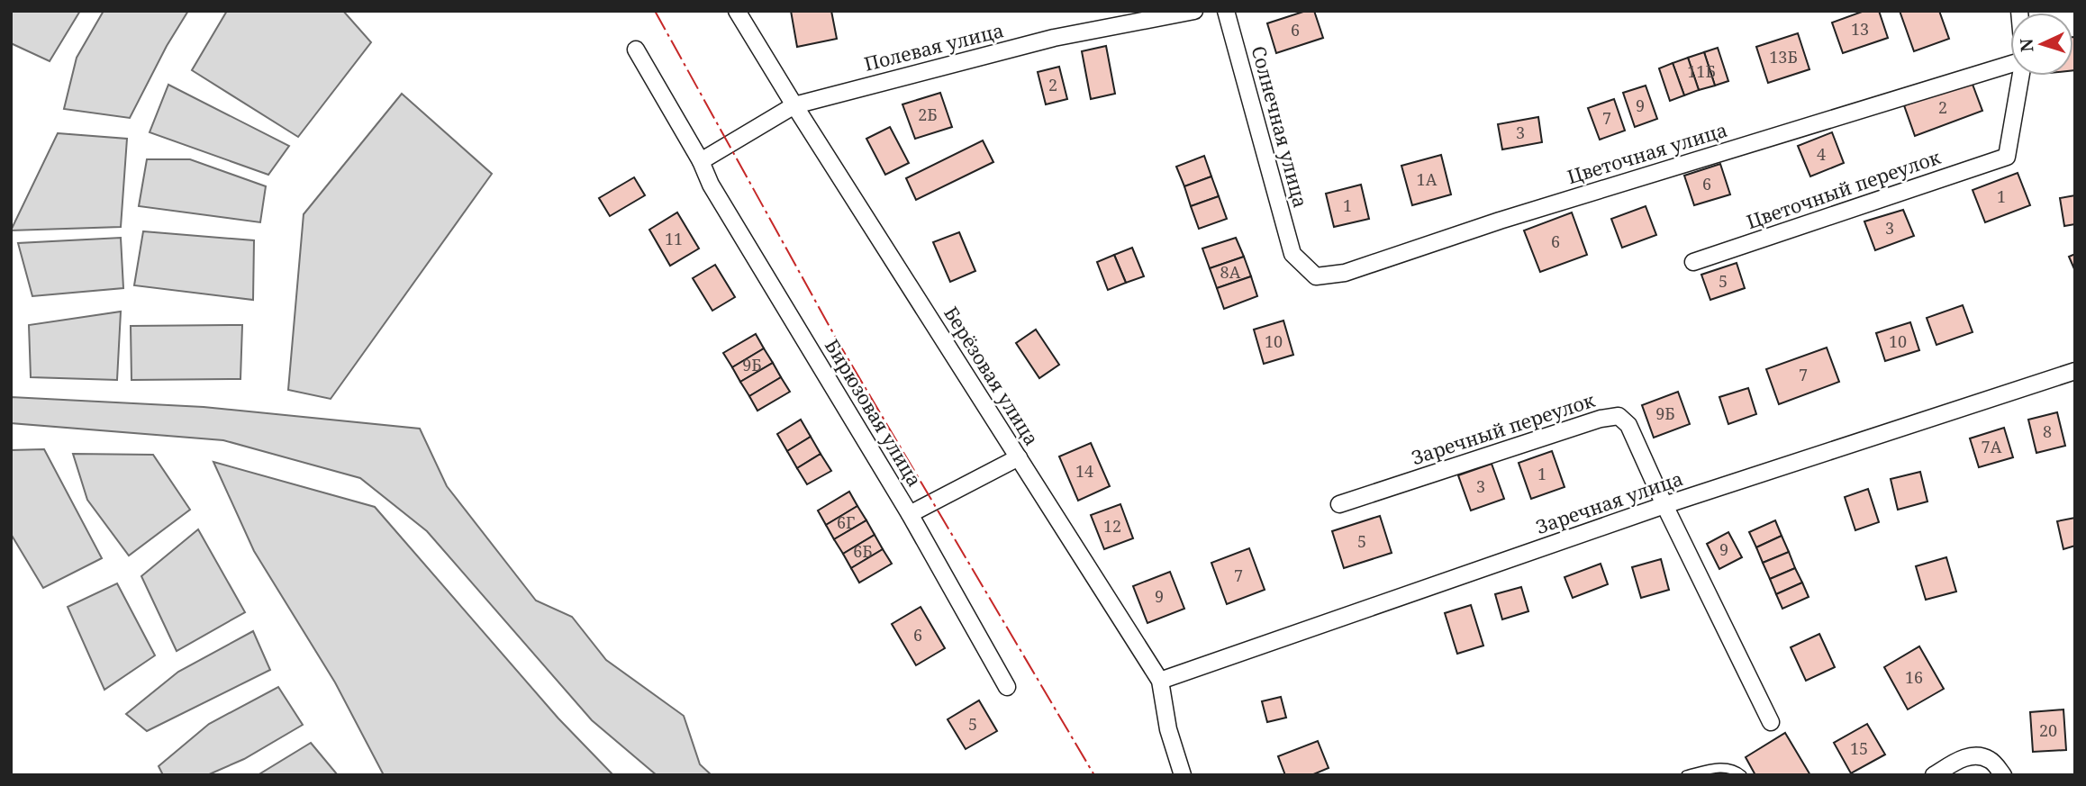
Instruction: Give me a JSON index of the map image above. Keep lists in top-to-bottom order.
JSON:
{
  "streets": {
    "street": [
      "Полевая улица",
      "Солнечная улица",
      "Цветочная улица",
      "Цветочный переулок",
      "Берёзовая улица",
      "Бирюзовая улица",
      "Заречный переулок",
      "Заречная улица"
    ]
  },
  "crossings": [
    ["Полевая улица", "Берёзовая улица"],
    ["Солнечная улица", "Цветочная улица"],
    ["Берёзовая улица", "Заречная улица"],
    ["Заречный переулок", "Заречная улица"]
  ],
  "house_numbers": [
    "13",
    "6",
    "13Б",
    "11Б",
    "2",
    "9",
    "2",
    "2Б",
    "7",
    "3",
    "4",
    "1А",
    "6",
    "1",
    "1",
    "3",
    "11",
    "6",
    "8А",
    "5",
    "10",
    "10",
    "9Б",
    "7",
    "9Б",
    "8",
    "7А",
    "14",
    "1",
    "3",
    "6Г",
    "12",
    "5",
    "9",
    "6Б",
    "7",
    "9",
    "6",
    "16",
    "5",
    "20",
    "15"
  ],
  "north": "left"
}
